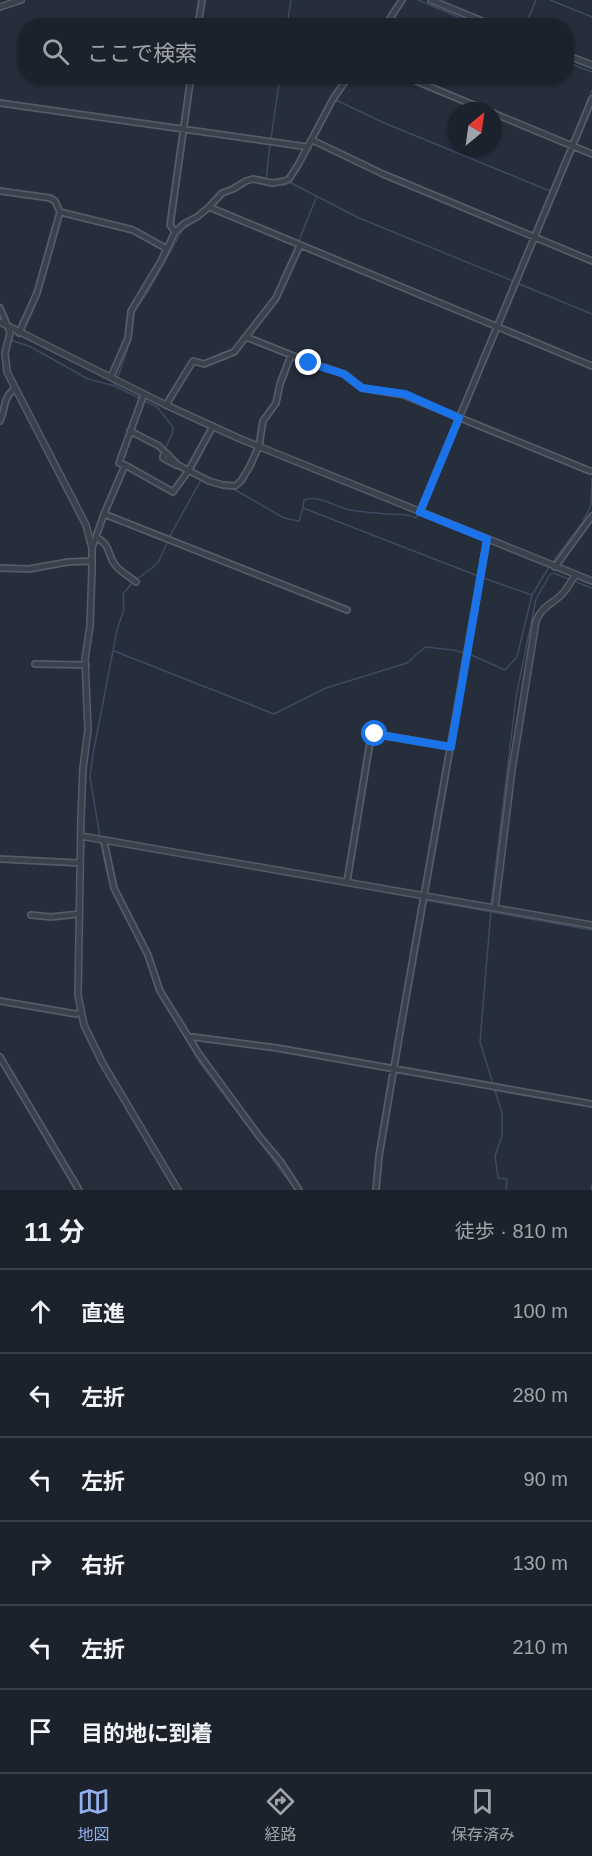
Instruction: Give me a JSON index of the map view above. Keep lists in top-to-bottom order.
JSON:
{
  "north": "top right",
  "page": {
    "search": "ここで検索",
    "heading": ["11 分", "徒歩 · 810 m"],
    "list": [
      ["直進", "100 m"],
      ["左折", "280 m"],
      ["左折", "90 m"],
      ["右折", "130 m"],
      ["左折", "210 m"],
      "目的地に到着"
    ],
    "nav": ["地図", "経路", "保存済み"]
  }
}
